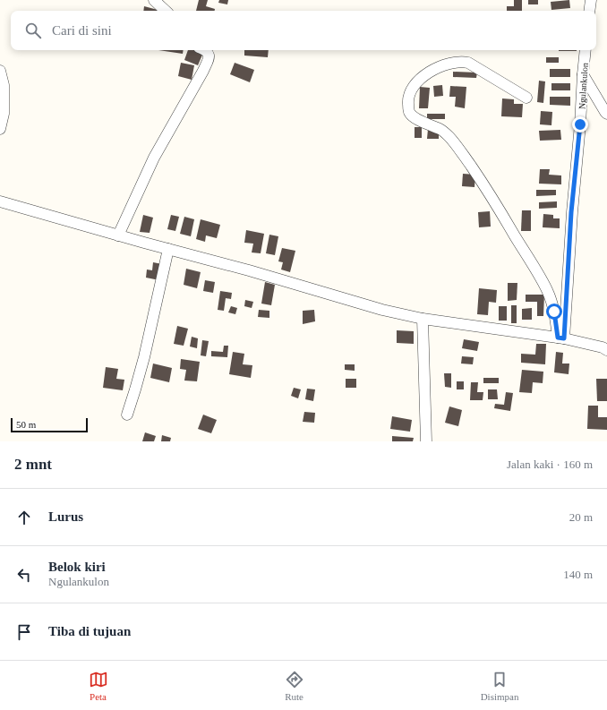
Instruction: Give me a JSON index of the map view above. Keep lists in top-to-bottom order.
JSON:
{
  "streets": {
    "street": ["Ngulankulon"]
  },
  "scale_bar": "50 m",
  "page": {
    "search": "Cari di sini",
    "scale": "50 m",
    "heading": ["2 mnt", "Jalan kaki · 160 m"],
    "list": [
      ["Lurus", "20 m"],
      ["Belok kiri", "Ngulankulon", "140 m"],
      "Tiba di tujuan"
    ],
    "nav": ["Peta", "Rute", "Disimpan"]
  }
}
